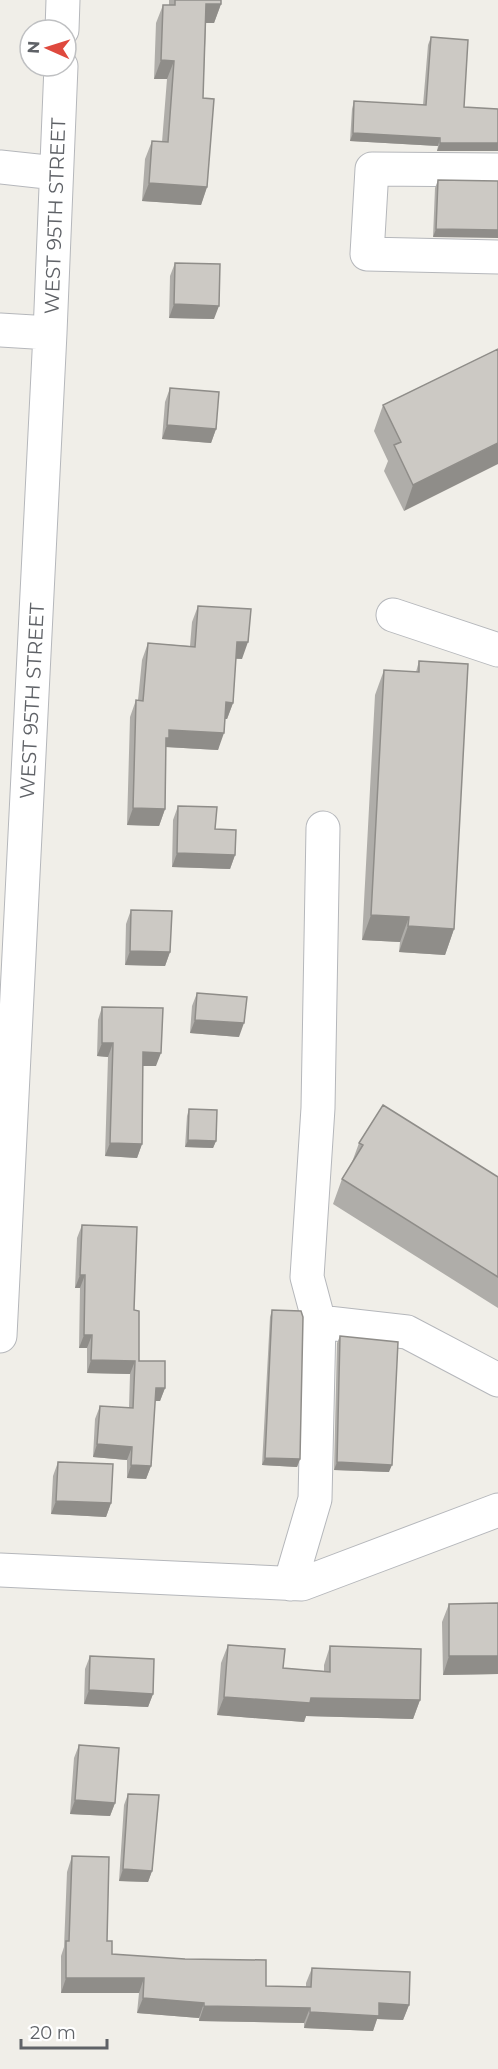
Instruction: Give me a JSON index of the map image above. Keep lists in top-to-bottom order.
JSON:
{
  "streets": {
    "street": ["WEST 95TH STREET"]
  },
  "scale_bar": "20 m",
  "north": "left"
}
